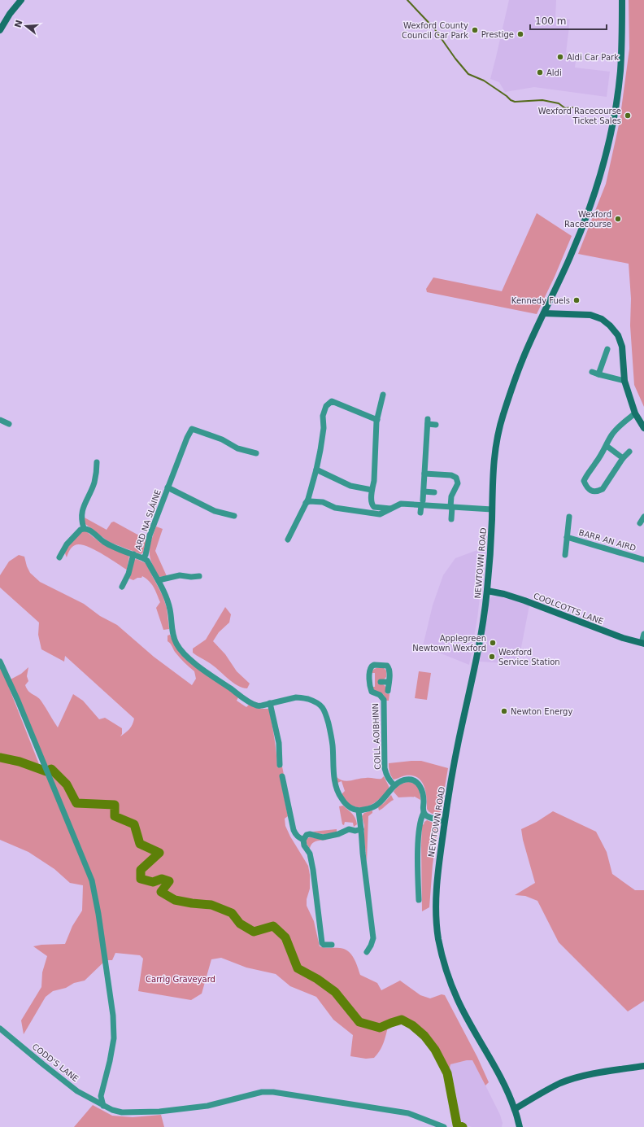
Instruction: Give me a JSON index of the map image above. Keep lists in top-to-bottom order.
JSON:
{
  "streets": {
    "main road": ["NEWTOWN ROAD", "COOLCOTTS LANE"],
    "street": [
      "ARD NA SLÁINE",
      "BARR AN AIRD",
      "COILL AOIBHINN",
      "CODD'S LANE"
    ]
  },
  "crossings": [
    ["NEWTOWN ROAD", "COOLCOTTS LANE"]
  ],
  "parks": ["Carrig Graveyard"],
  "places": [
    "Wexford County Council Car Park",
    "Prestige",
    "Aldi Car Park",
    "Aldi",
    "Wexford Racecourse Ticket Sales",
    "Wexford Racecourse",
    "Kennedy Fuels",
    "Applegreen Newtown Wexford",
    "Wexford Service Station",
    "Newton Energy"
  ],
  "scale_bar": "100 m",
  "north": "left"
}
